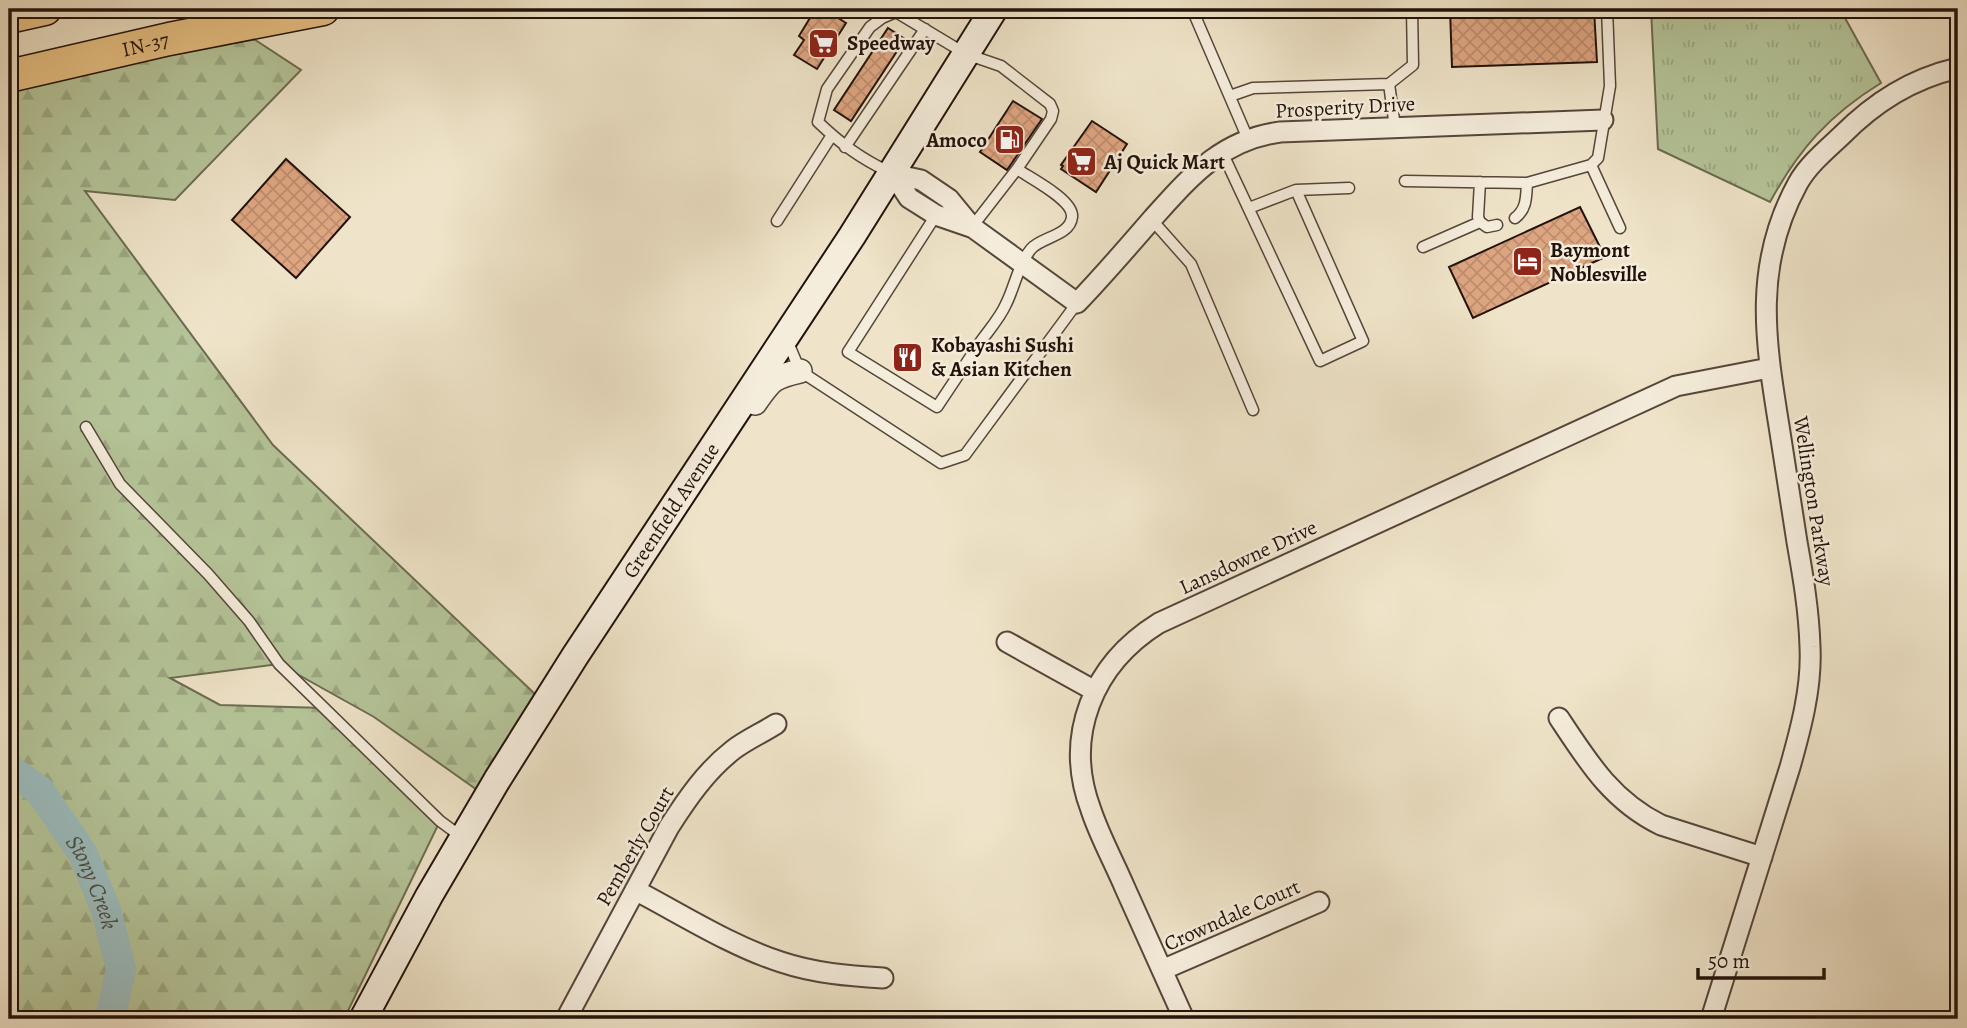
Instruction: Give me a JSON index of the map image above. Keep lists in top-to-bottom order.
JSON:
{
  "streets": {
    "highway": ["IN-37"],
    "main road": ["Greenfield Avenue"],
    "street": [
      "Prosperity Drive",
      "Wellington Parkway",
      "Lansdowne Drive",
      "Pemberly Court",
      "Crowndale Court"
    ]
  },
  "crossings": [
    ["Wellington Parkway", "Lansdowne Drive"],
    ["Lansdowne Drive", "Crowndale Court"]
  ],
  "water": ["Stony Creek"],
  "places": {
    "supermarket": ["Speedway", "Aj Quick Mart"],
    "fuel station": ["Amoco"],
    "hotel": ["Baymont Noblesville"],
    "restaurant": ["Kobayashi Sushi & Asian Kitchen"]
  },
  "scale_bar": "50 m"
}
